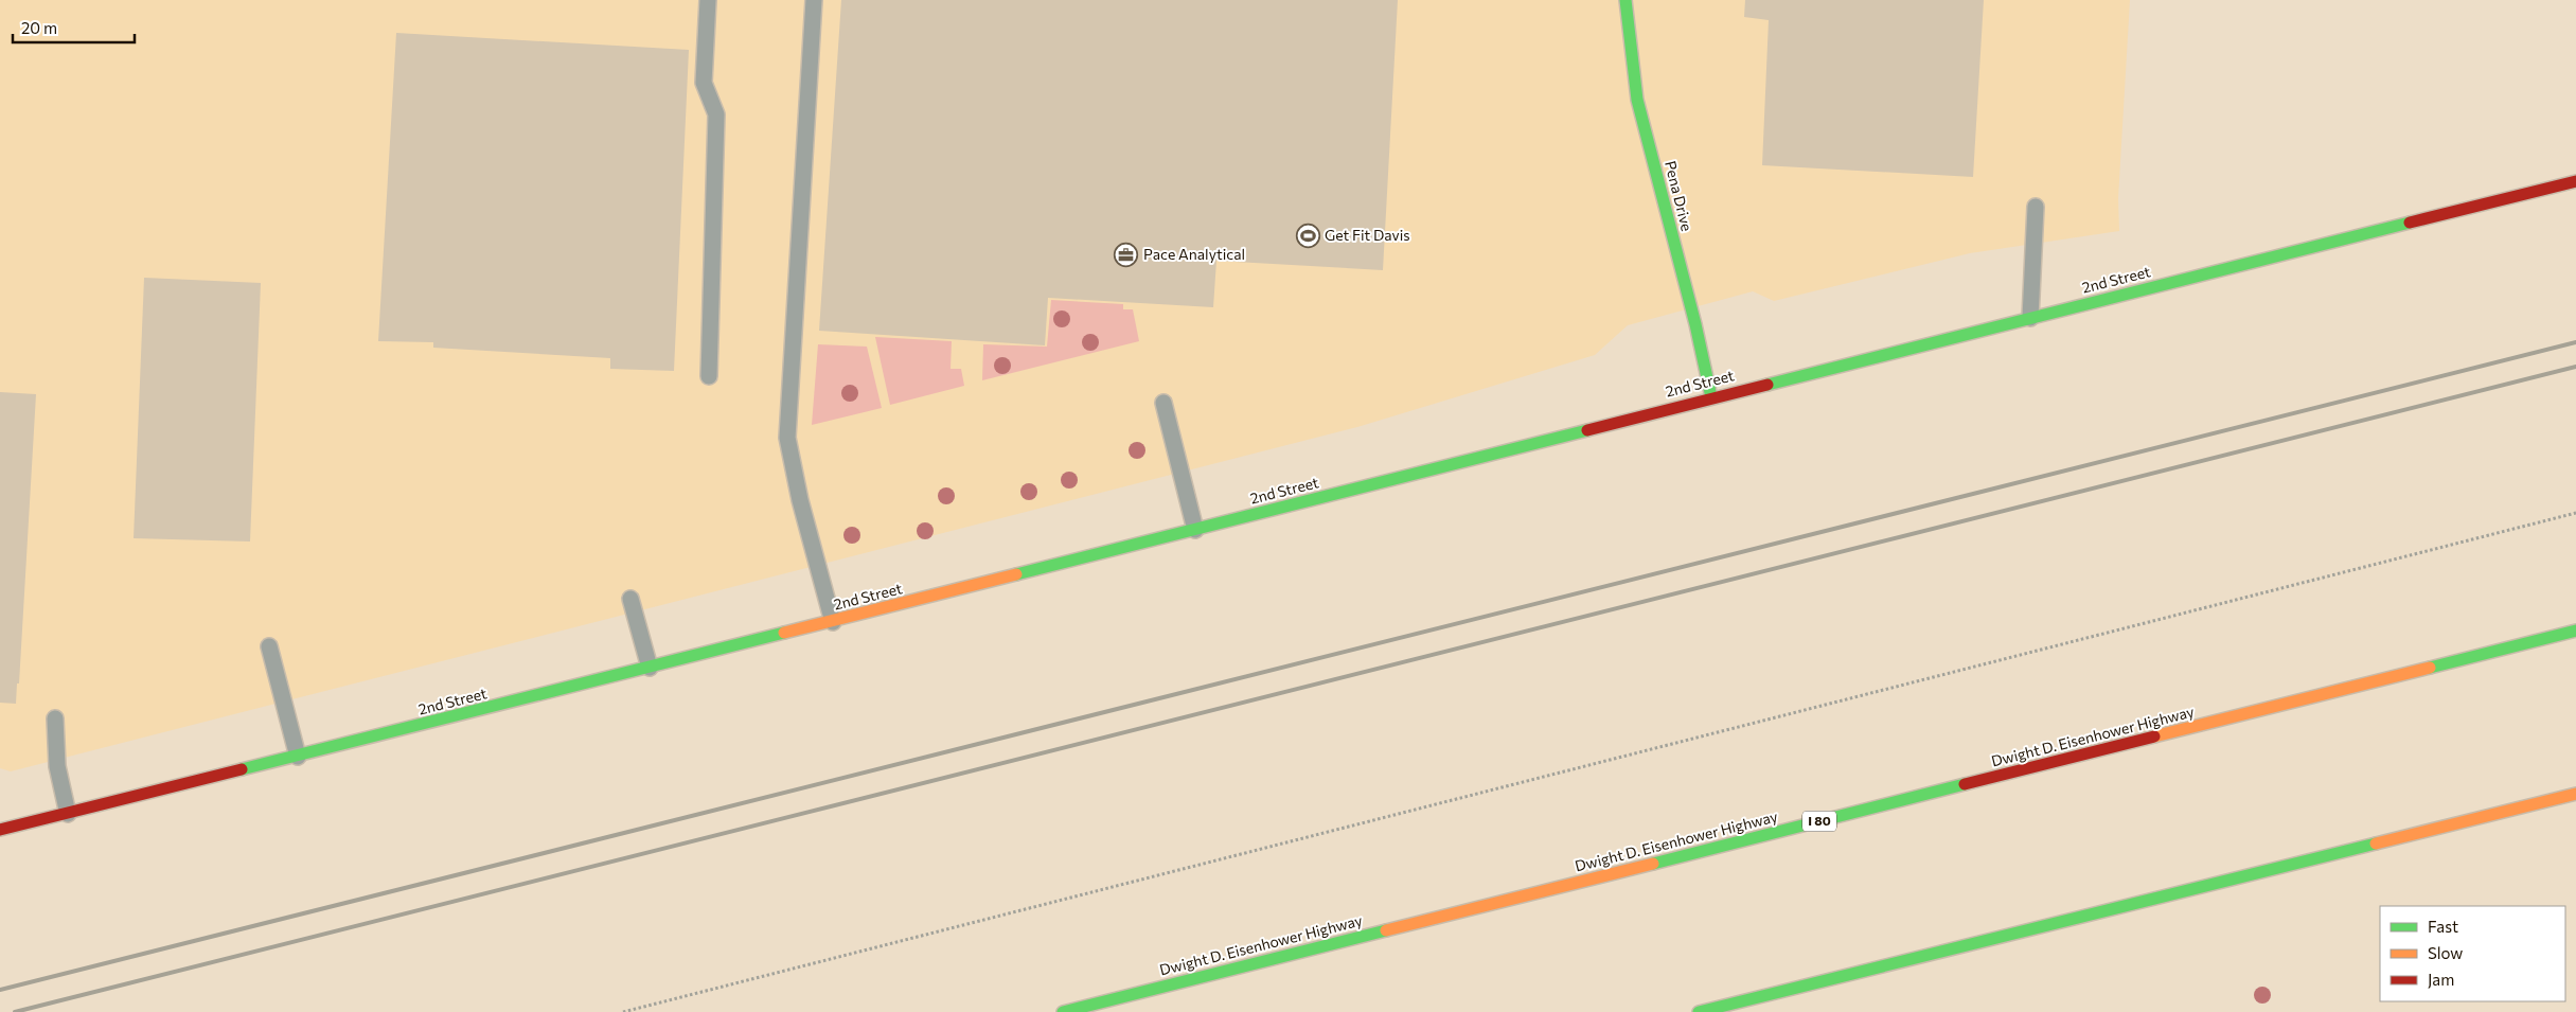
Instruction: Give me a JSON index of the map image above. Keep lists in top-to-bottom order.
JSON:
{
  "streets": {
    "main road": [
      "Pena Drive",
      "2nd Street",
      "Dwight D. Eisenhower Highway",
      "I 80"
    ]
  },
  "crossings": [
    ["Pena Drive", "2nd Street"]
  ],
  "places": {
    "sports": ["Get Fit Davis"],
    "office": ["Pace Analytical"]
  },
  "legend": ["Fast", "Slow", "Jam"],
  "scale_bar": "20 m"
}
